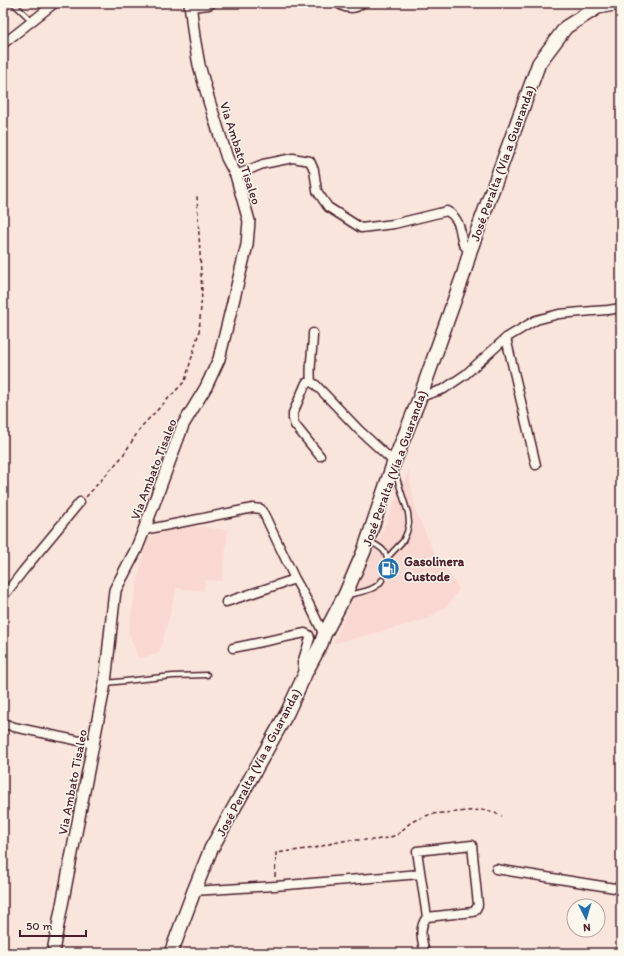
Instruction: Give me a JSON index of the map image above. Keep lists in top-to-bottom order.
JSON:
{
  "streets": {
    "highway": ["José Peralta (Vía a Guaranda)"],
    "main road": ["Via Ambato Tisaleo"]
  },
  "places": {
    "fuel station": ["Gasolinera Custode"]
  },
  "scale_bar": "50 m",
  "north": "bottom"
}
